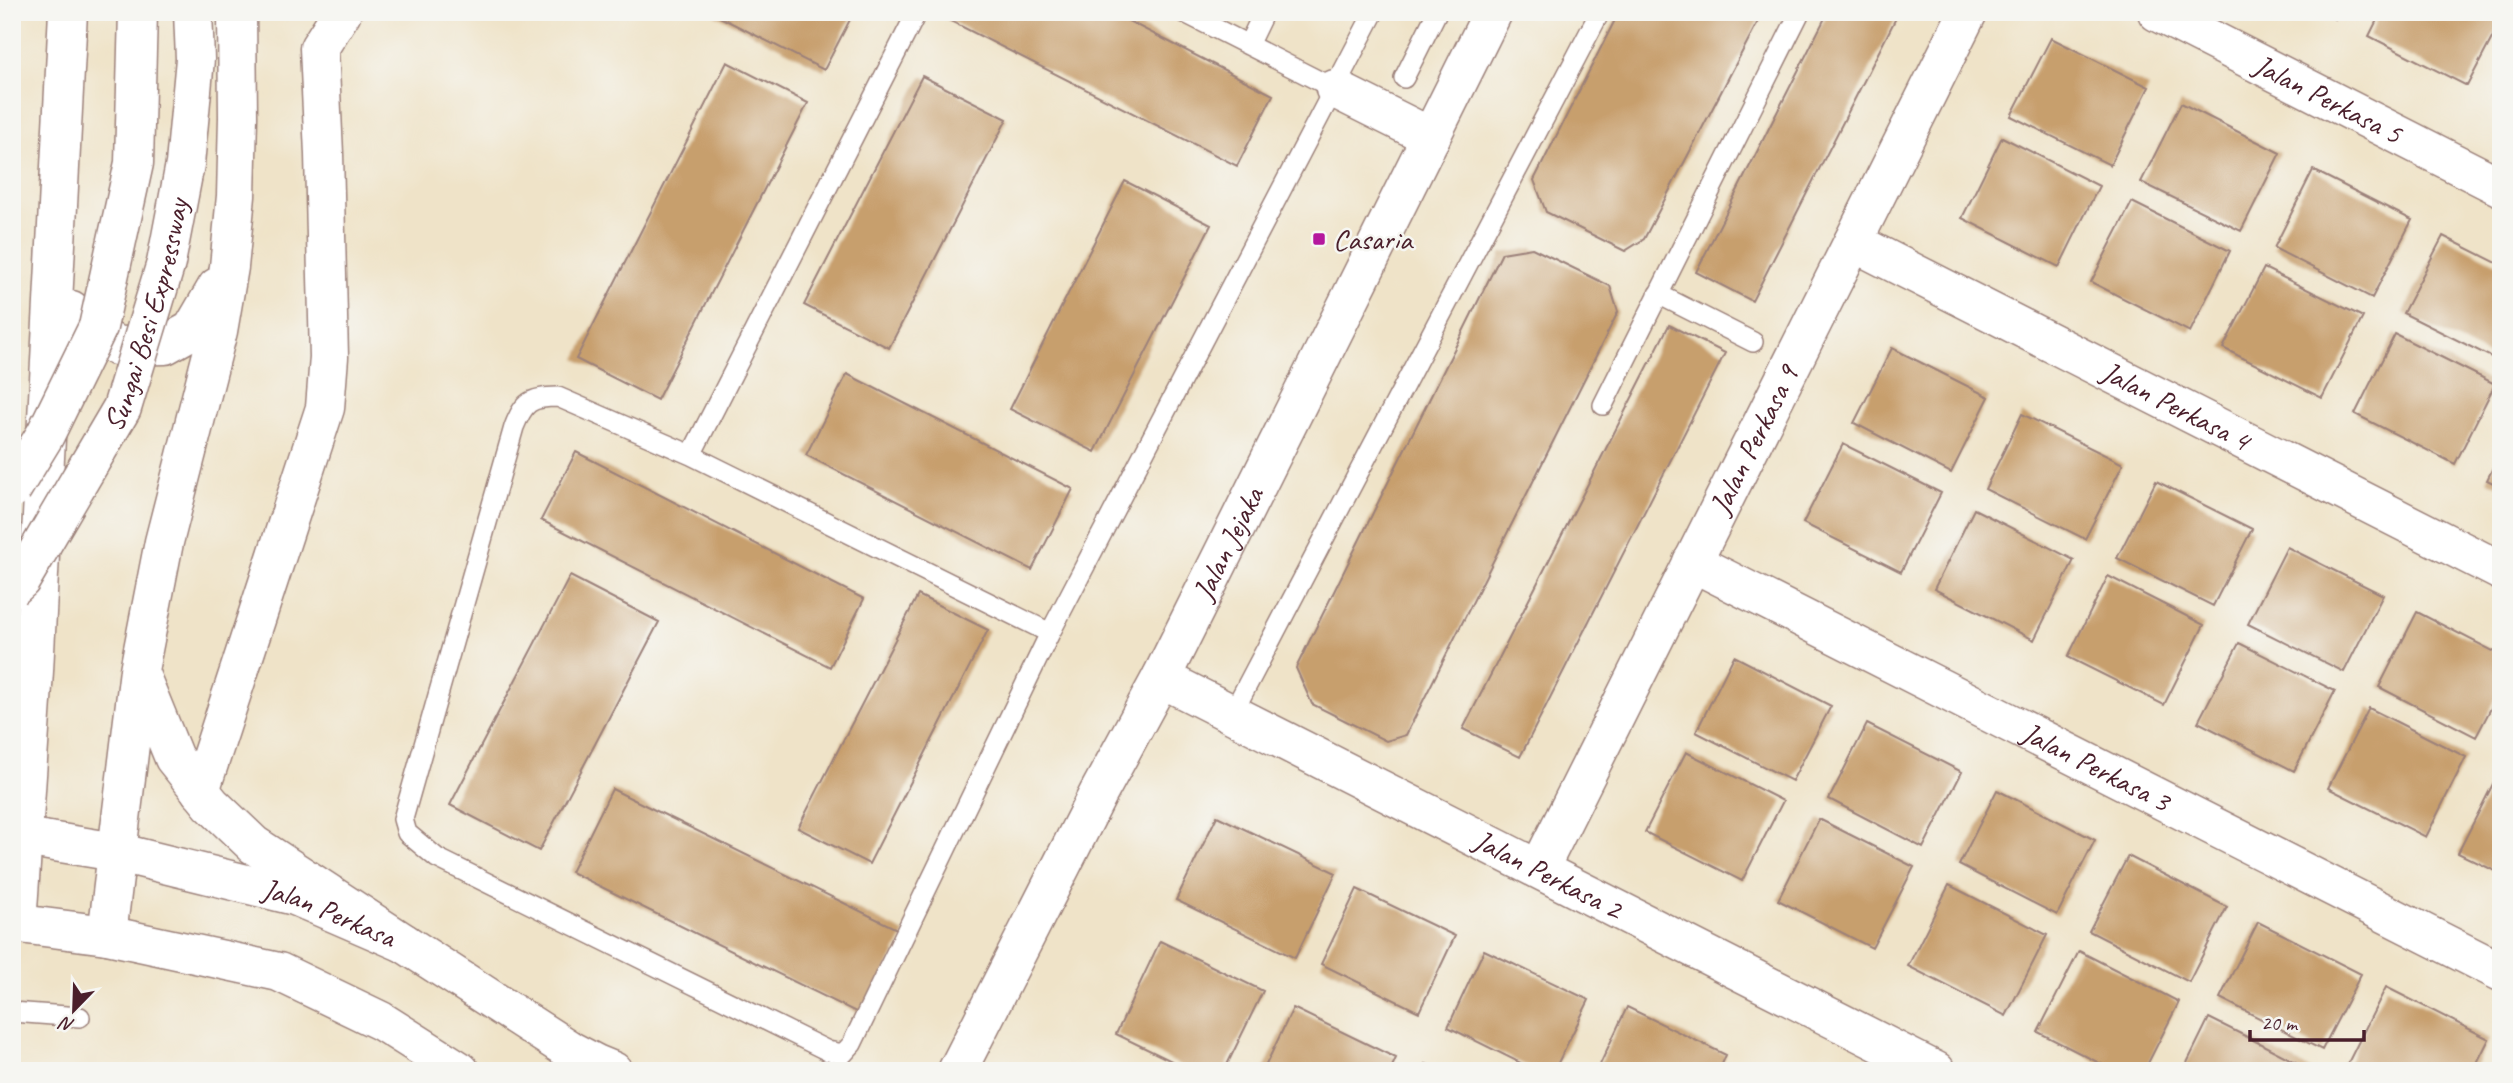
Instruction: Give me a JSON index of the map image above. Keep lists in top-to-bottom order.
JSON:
{
  "streets": {
    "main road": [
      "Jalan Perkasa 5",
      "Sungai Besi Expressway",
      "Jalan Perkasa 4",
      "Jalan Perkasa 9",
      "Jalan Jejaka",
      "Jalan Perkasa 3",
      "Jalan Perkasa 2",
      "Jalan Perkasa"
    ]
  },
  "crossings": [
    ["Jalan Perkasa 4", "Jalan Perkasa 9"],
    ["Jalan Perkasa 9", "Jalan Perkasa 3"],
    ["Jalan Perkasa 9", "Jalan Perkasa 2"],
    ["Jalan Jejaka", "Jalan Perkasa 2"]
  ],
  "places": {
    "transit": ["Casaria"]
  },
  "scale_bar": "20 m",
  "north": "bottom left"
}
